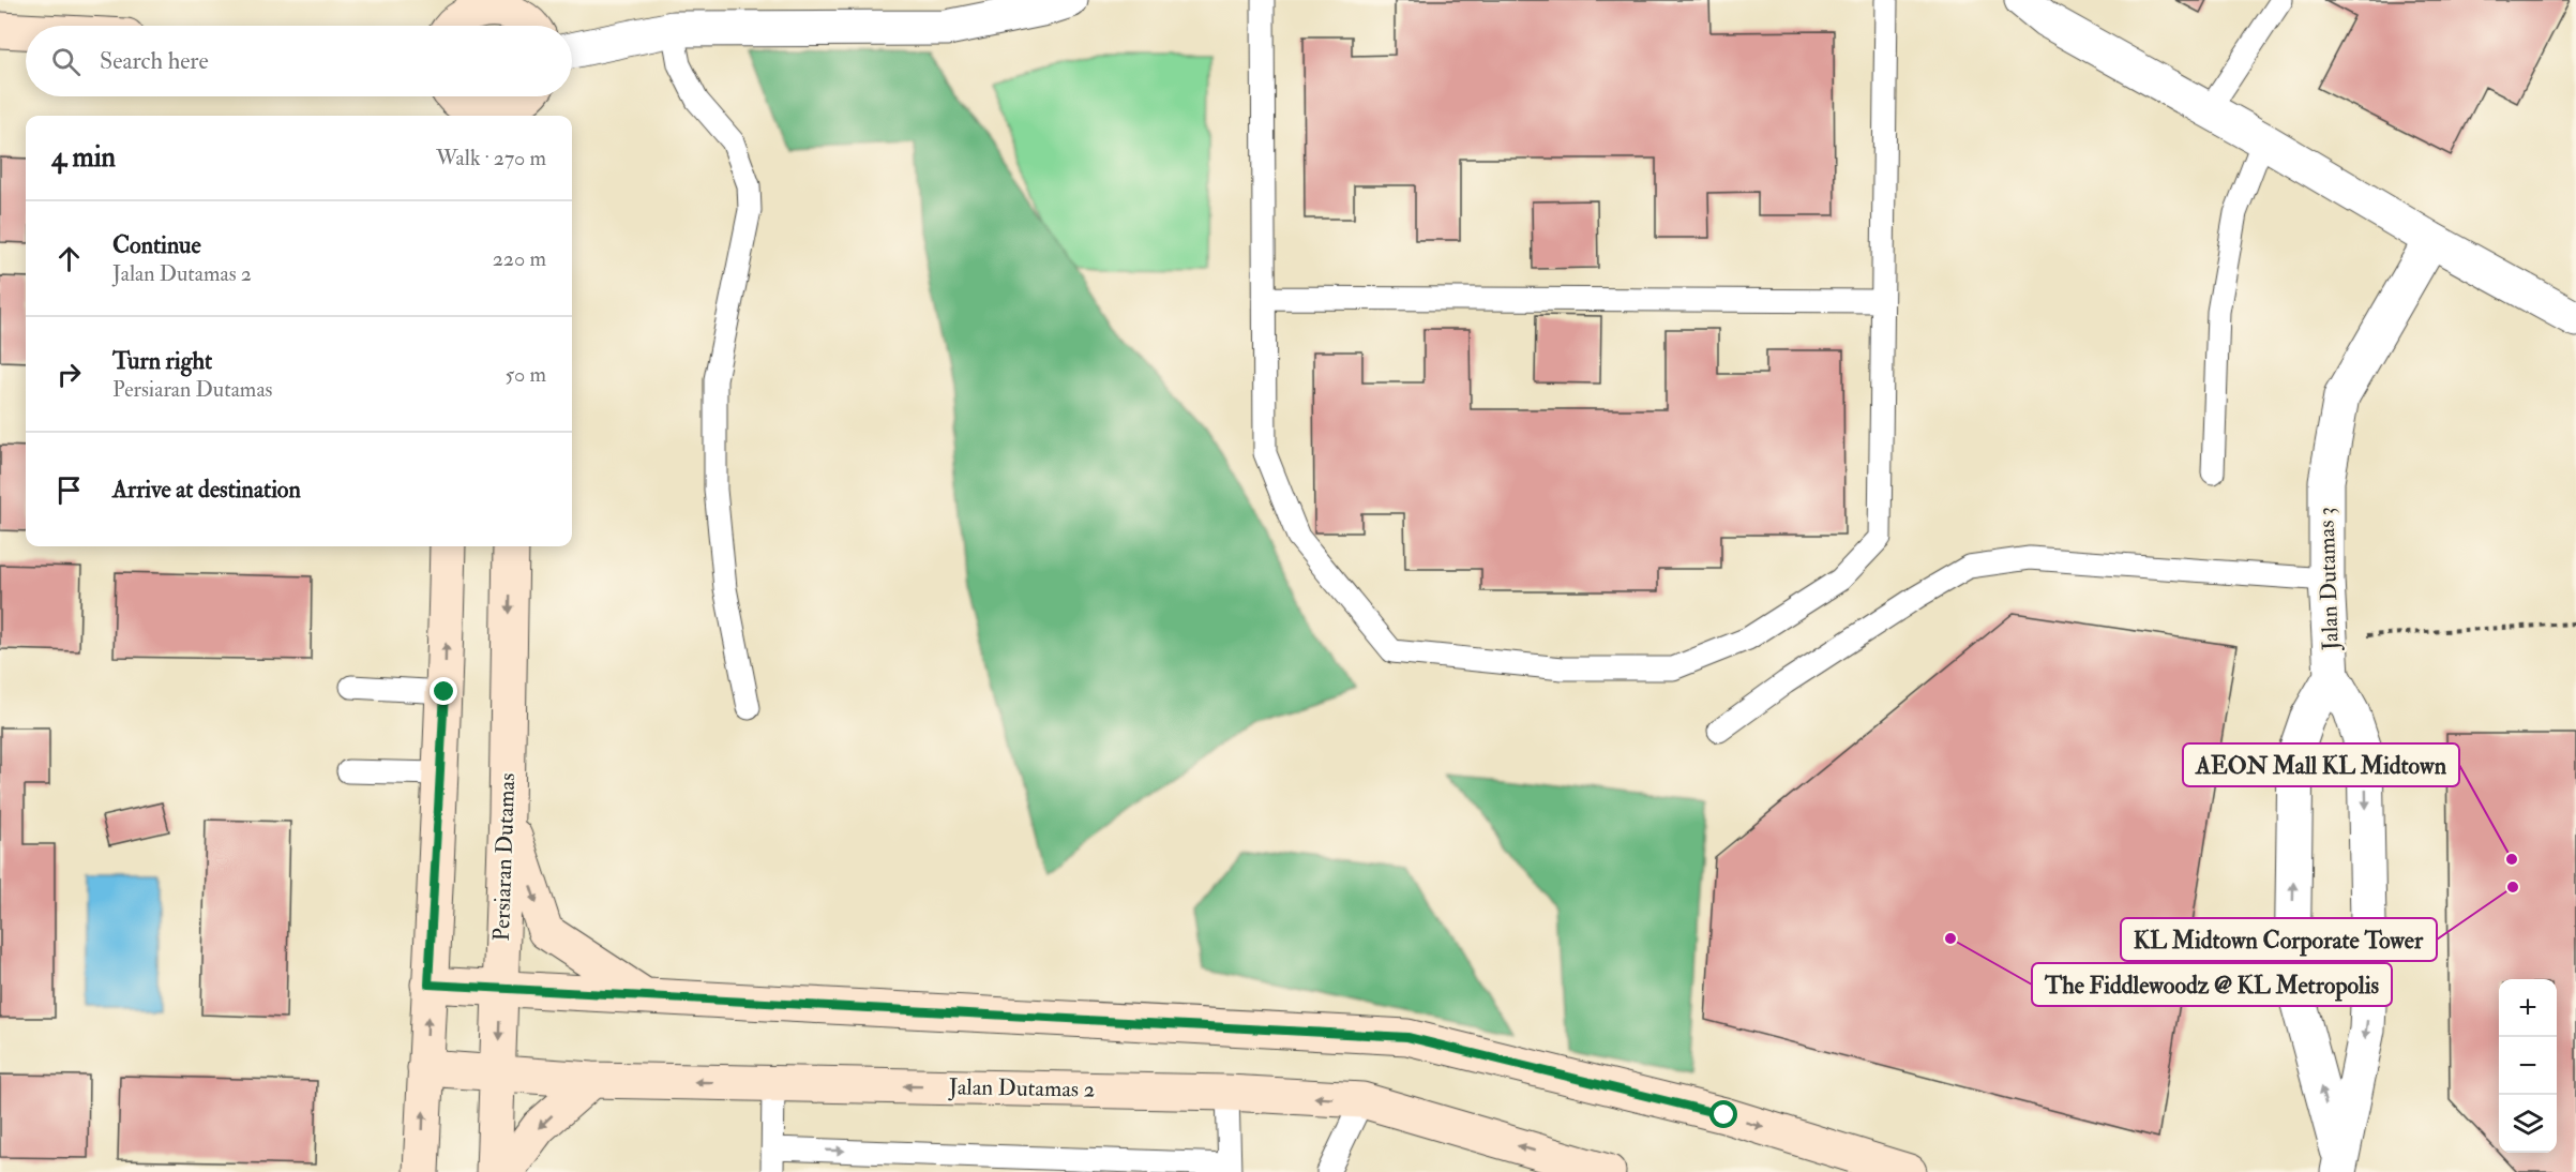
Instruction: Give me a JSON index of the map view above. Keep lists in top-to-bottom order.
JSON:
{
  "streets": {
    "street": ["Jalan Dutamas 3", "Persiaran Dutamas", "Jalan Dutamas 2"]
  },
  "crossings": [
    ["Persiaran Dutamas", "Jalan Dutamas 2"]
  ],
  "places": ["AEON Mall KL Midtown", "KL Midtown Corporate Tower", "The Fiddlewoodz @ KL Metropolis"],
  "page": {
    "search": "Search here",
    "heading": ["4 min", "Walk · 270 m"],
    "list": [
      ["Continue", "Jalan Dutamas 2", "220 m"],
      ["Turn right", "Persiaran Dutamas", "50 m"],
      "Arrive at destination"
    ],
    "map_buttons": ["+", "−"]
  }
}
